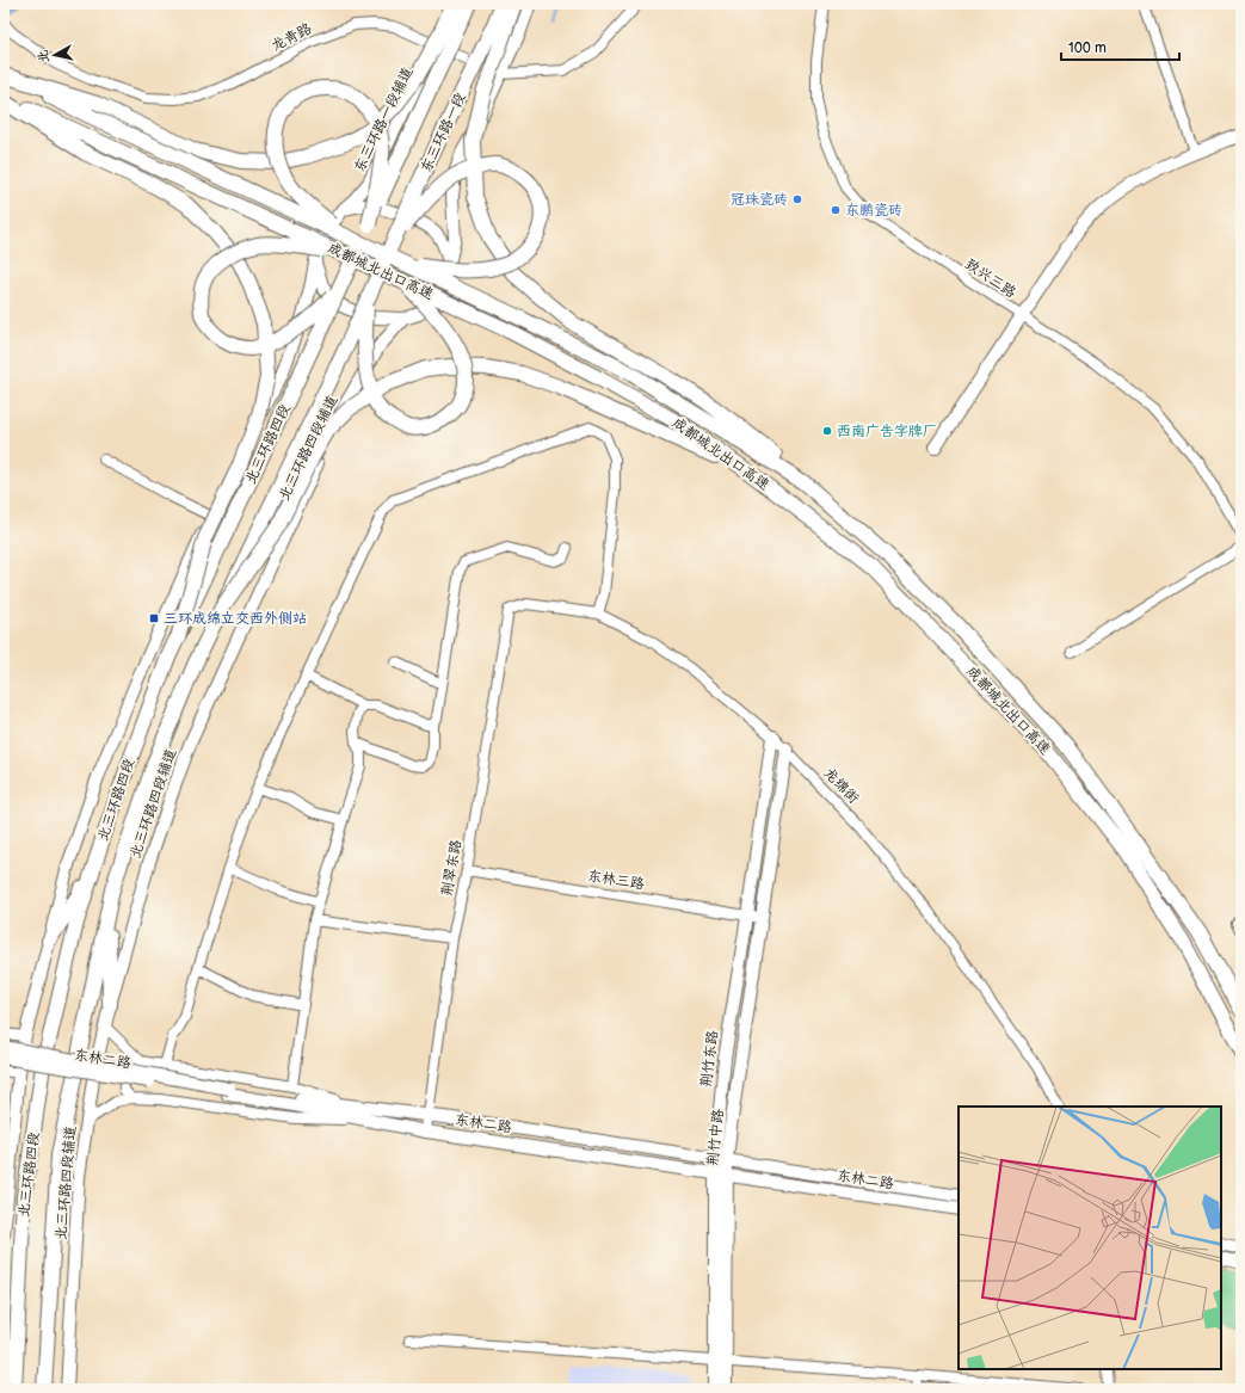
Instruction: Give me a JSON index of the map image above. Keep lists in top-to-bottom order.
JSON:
{
  "streets": {
    "highway": ["东三环路一段", "成都城北出口高速", "北三环路四段"],
    "main road": [
      "东三环路一段辅道",
      "北三环路四段辅道",
      "东林二路",
      "荆竹东路",
      "荆竹中路"
    ],
    "street": [
      "龙青路",
      "致兴三路",
      "龙绵街",
      "荆翠东路",
      "东林三路"
    ]
  },
  "crossings": [
    ["龙青路", "东三环路一段辅道"],
    ["东三环路一段辅道", "北三环路四段辅道"],
    ["东三环路一段", "北三环路四段"],
    ["龙绵街", "荆翠东路"],
    ["龙绵街", "荆竹东路"],
    ["龙绵街", "荆竹中路"],
    ["荆翠东路", "东林三路"],
    ["荆翠东路", "东林二路"],
    ["东林三路", "荆竹东路"],
    ["东林三路", "荆竹中路"],
    ["东林二路", "荆竹东路"],
    ["东林二路", "荆竹中路"],
    ["荆竹东路", "荆竹中路"]
  ],
  "places": {
    "other": ["冠珠瓷砖", "东鹏瓷砖", "西南广告字牌厂"],
    "transit": ["三环成绵立交西外侧站"]
  },
  "scale_bar": "100 m",
  "north": "left"
}
